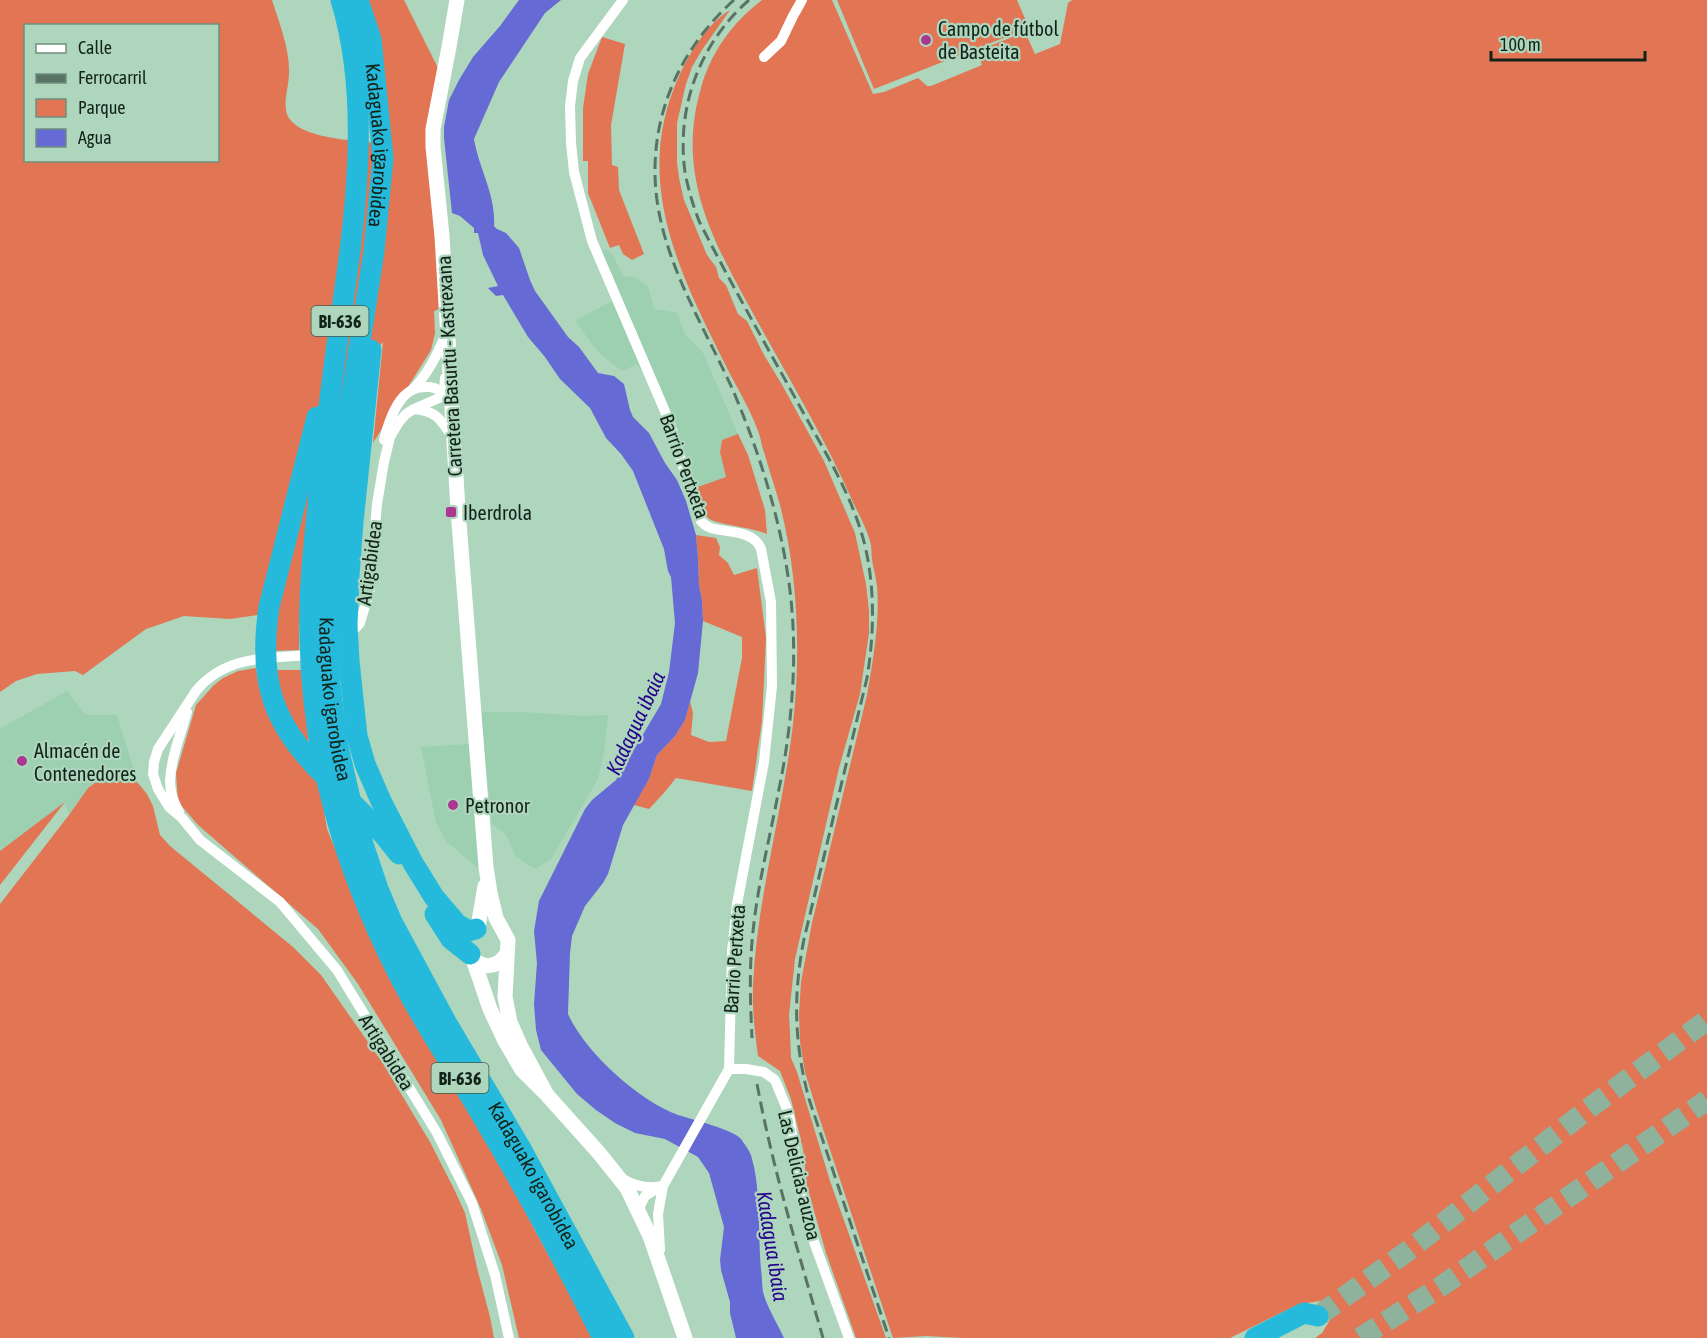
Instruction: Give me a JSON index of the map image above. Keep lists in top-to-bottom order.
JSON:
{
  "streets": {
    "highway": ["Kadaguako igarobidea", "BI-636"],
    "street": [
      "Carretera Basurtu - Kastrexana",
      "Barrio Pertxeta",
      "Artigabidea",
      "Las Delicias auzoa"
    ]
  },
  "crossings": [
    ["Barrio Pertxeta", "Las Delicias auzoa"]
  ],
  "water": ["Kadagua ibaia"],
  "places": {
    "other": ["Campo de fútbol de Basteita", "Almacén de Contenedores", "Petronor"],
    "transit": ["Iberdrola"]
  },
  "legend": [
    "Calle",
    "Ferrocarril",
    "Parque",
    "Agua"
  ],
  "scale_bar": "100 m"
}
